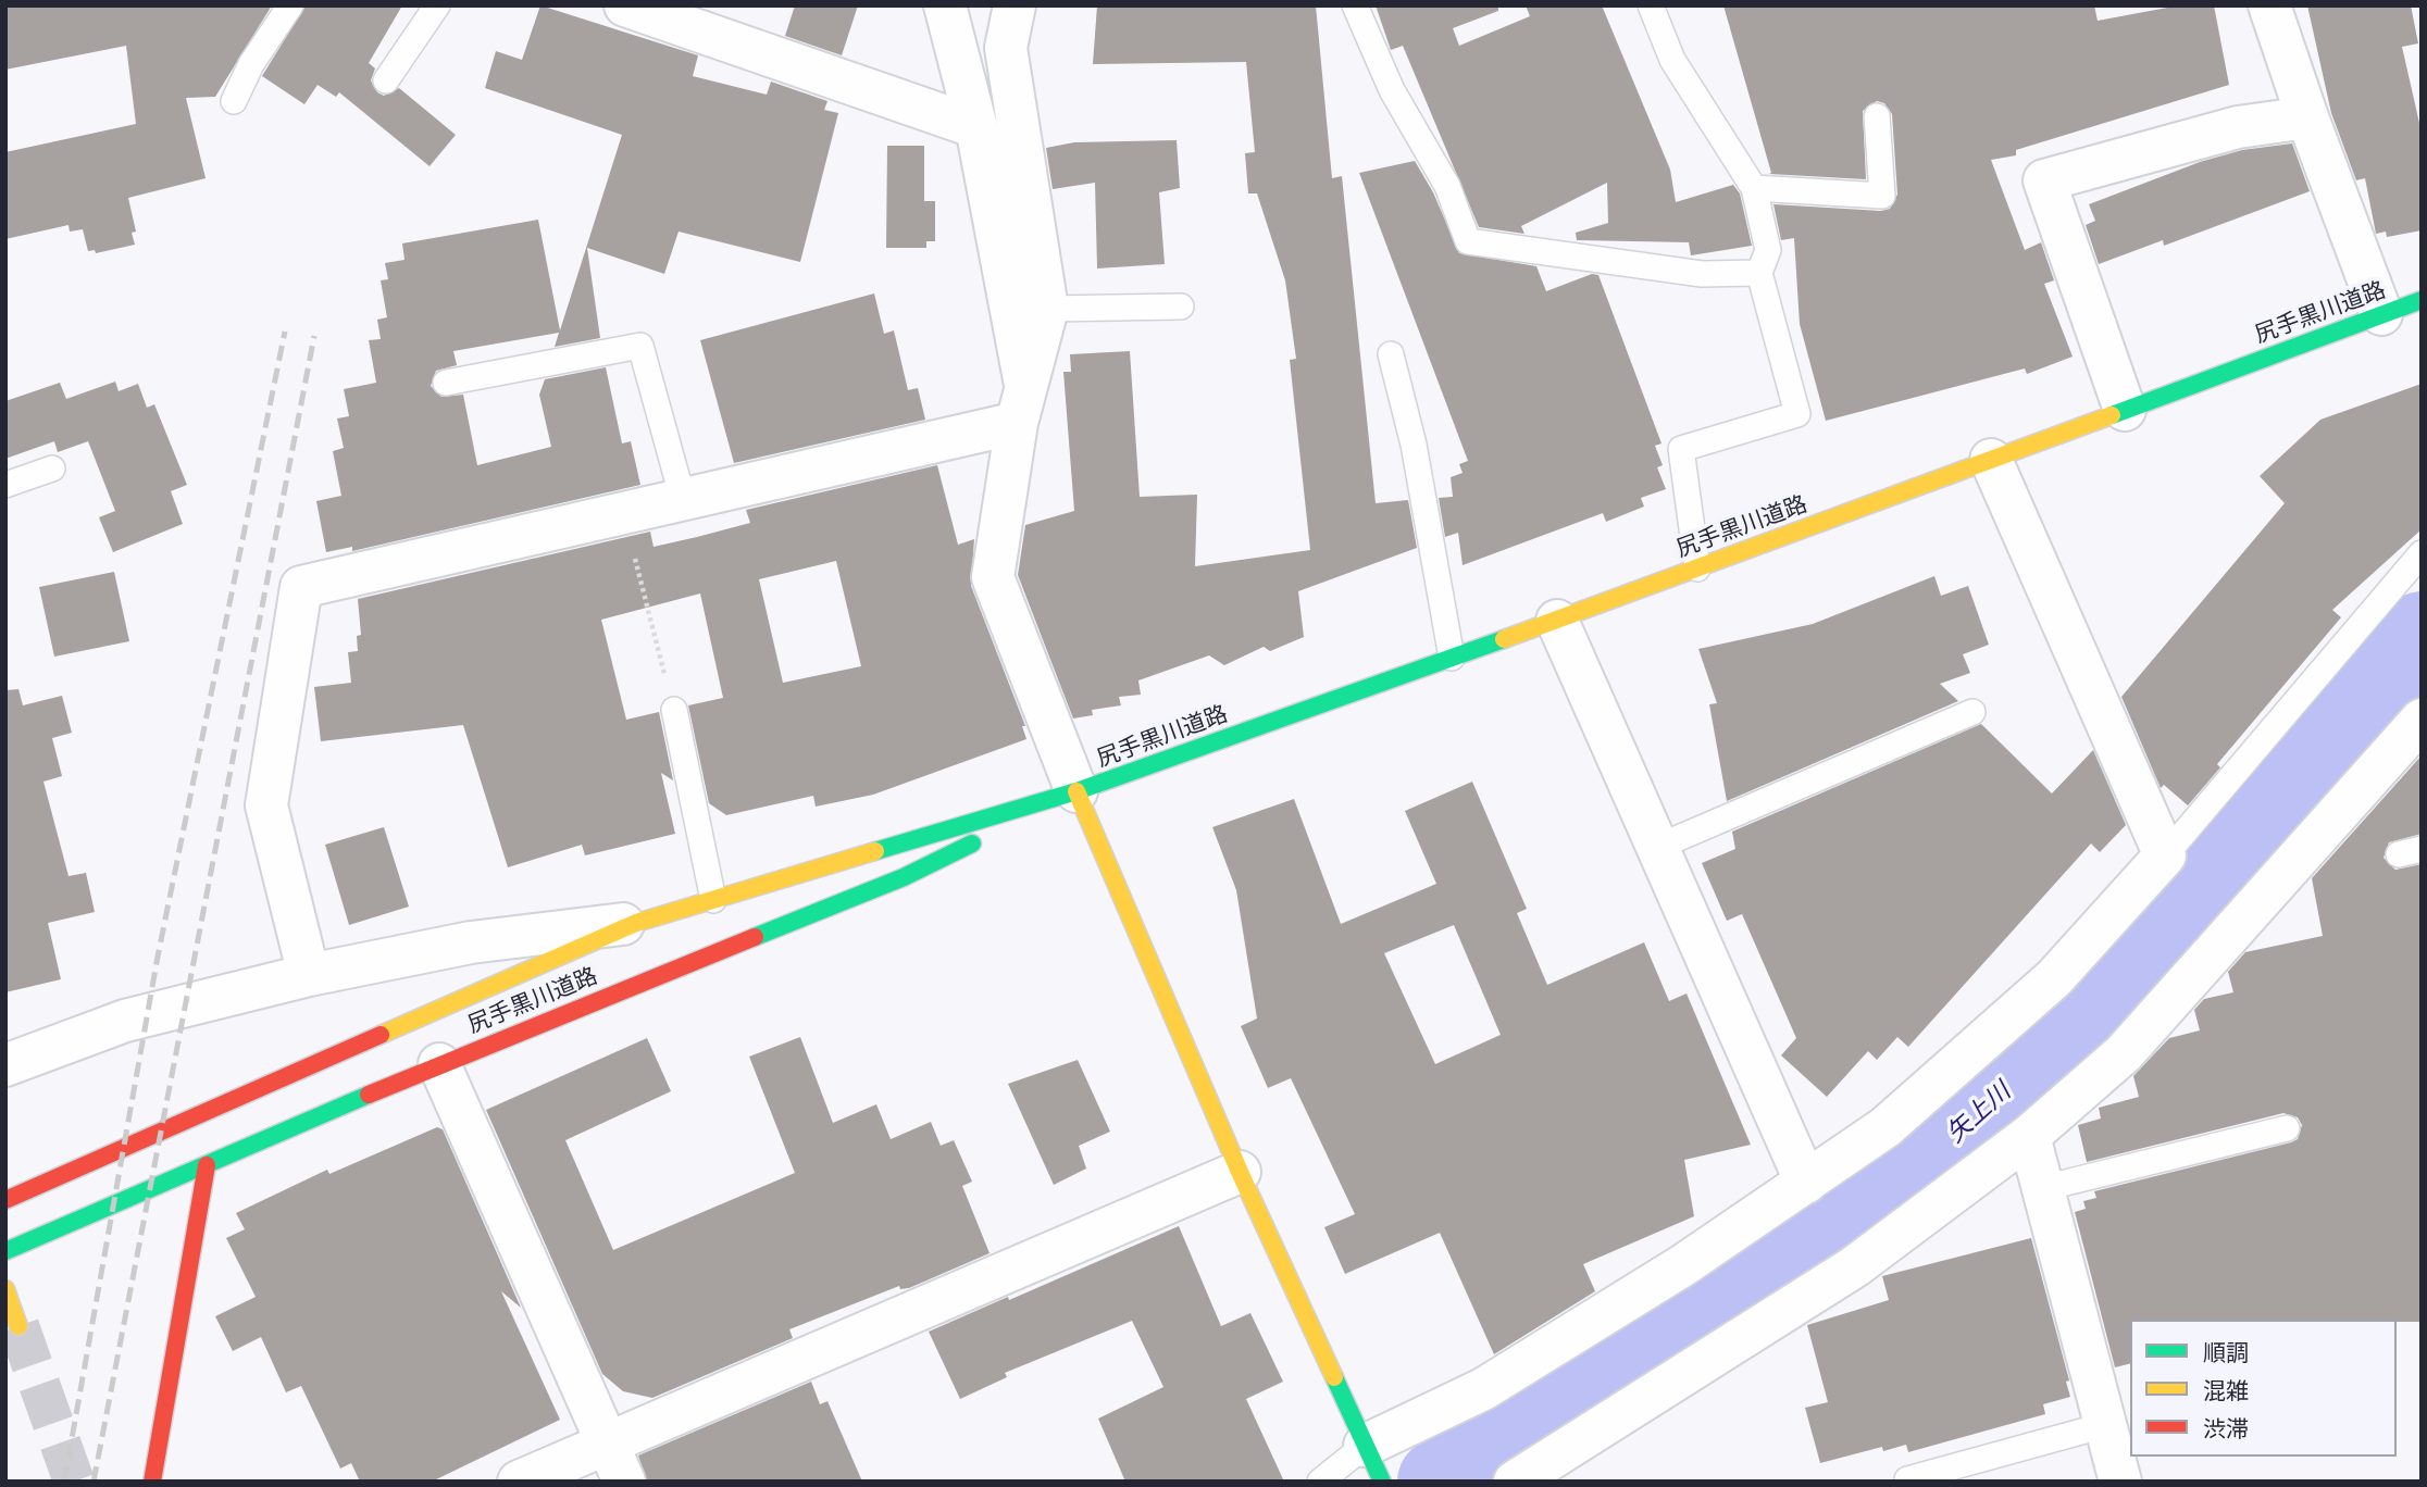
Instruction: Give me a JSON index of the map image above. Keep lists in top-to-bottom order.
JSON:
{
  "streets": {
    "main road": ["尻手黒川道路"]
  },
  "water": ["矢上川"],
  "legend": ["順調", "混雑", "渋滞"]
}
